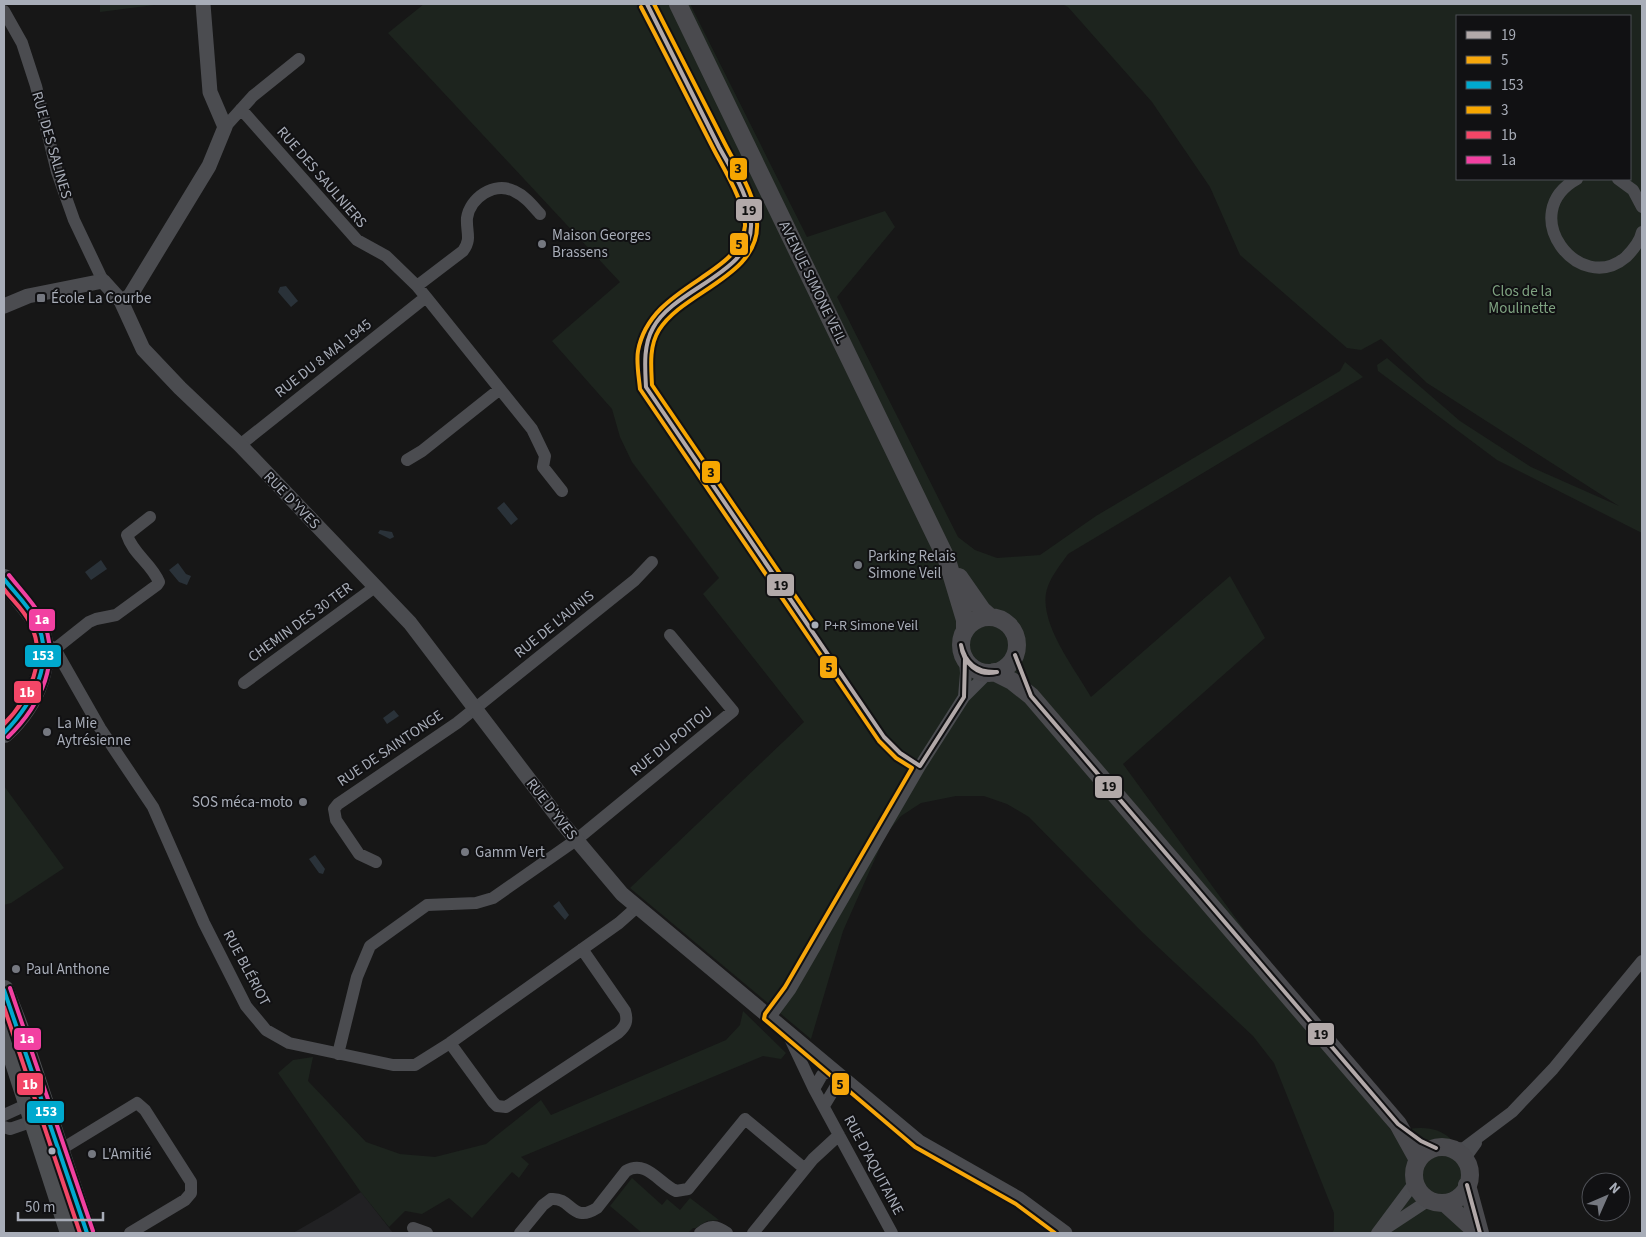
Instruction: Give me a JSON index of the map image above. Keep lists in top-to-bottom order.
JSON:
{
  "streets": {
    "main road": ["AVENUE SIMONE VEIL"],
    "street": [
      "RUE DES SALINES",
      "RUE DES SAULNIERS",
      "RUE DU 8 MAI 1945",
      "RUE D'YVES",
      "CHEMIN DES 30 TER",
      "RUE DE L'AUNIS",
      "RUE DU POITOU",
      "RUE DE SAINTONGE",
      "RUE BLÉRIOT",
      "RUE D'AQUITAINE"
    ]
  },
  "crossings": [
    ["RUE DES SALINES", "RUE D'YVES"],
    ["RUE DU 8 MAI 1945", "RUE D'YVES"],
    ["RUE D'YVES", "CHEMIN DES 30 TER"],
    ["RUE D'YVES", "RUE DE L'AUNIS"],
    ["RUE D'YVES", "RUE DU POITOU"],
    ["RUE D'YVES", "RUE DE SAINTONGE"],
    ["RUE D'YVES", "RUE BLÉRIOT"],
    ["RUE D'YVES", "RUE D'AQUITAINE"],
    ["RUE DE L'AUNIS", "RUE DE SAINTONGE"]
  ],
  "parks": ["Clos de la Moulinette"],
  "places": {
    "other": [
      "Maison Georges Brassens",
      "Parking Relais Simone Veil",
      "P+R Simone Veil",
      "La Mie Aytrésienne",
      "SOS méca-moto",
      "Gamm Vert",
      "Paul Anthone",
      "L'Amitié"
    ],
    "transit": ["École La Courbe"]
  },
  "lines": [
    "transit line 19",
    "transit line 3",
    "transit line 5",
    "transit line 1a",
    "transit line 153",
    "transit line 1b"
  ],
  "legend": [
    "19",
    "5",
    "153",
    "3",
    "1b",
    "1a"
  ],
  "scale_bar": "50 m",
  "north": "top right"
}
